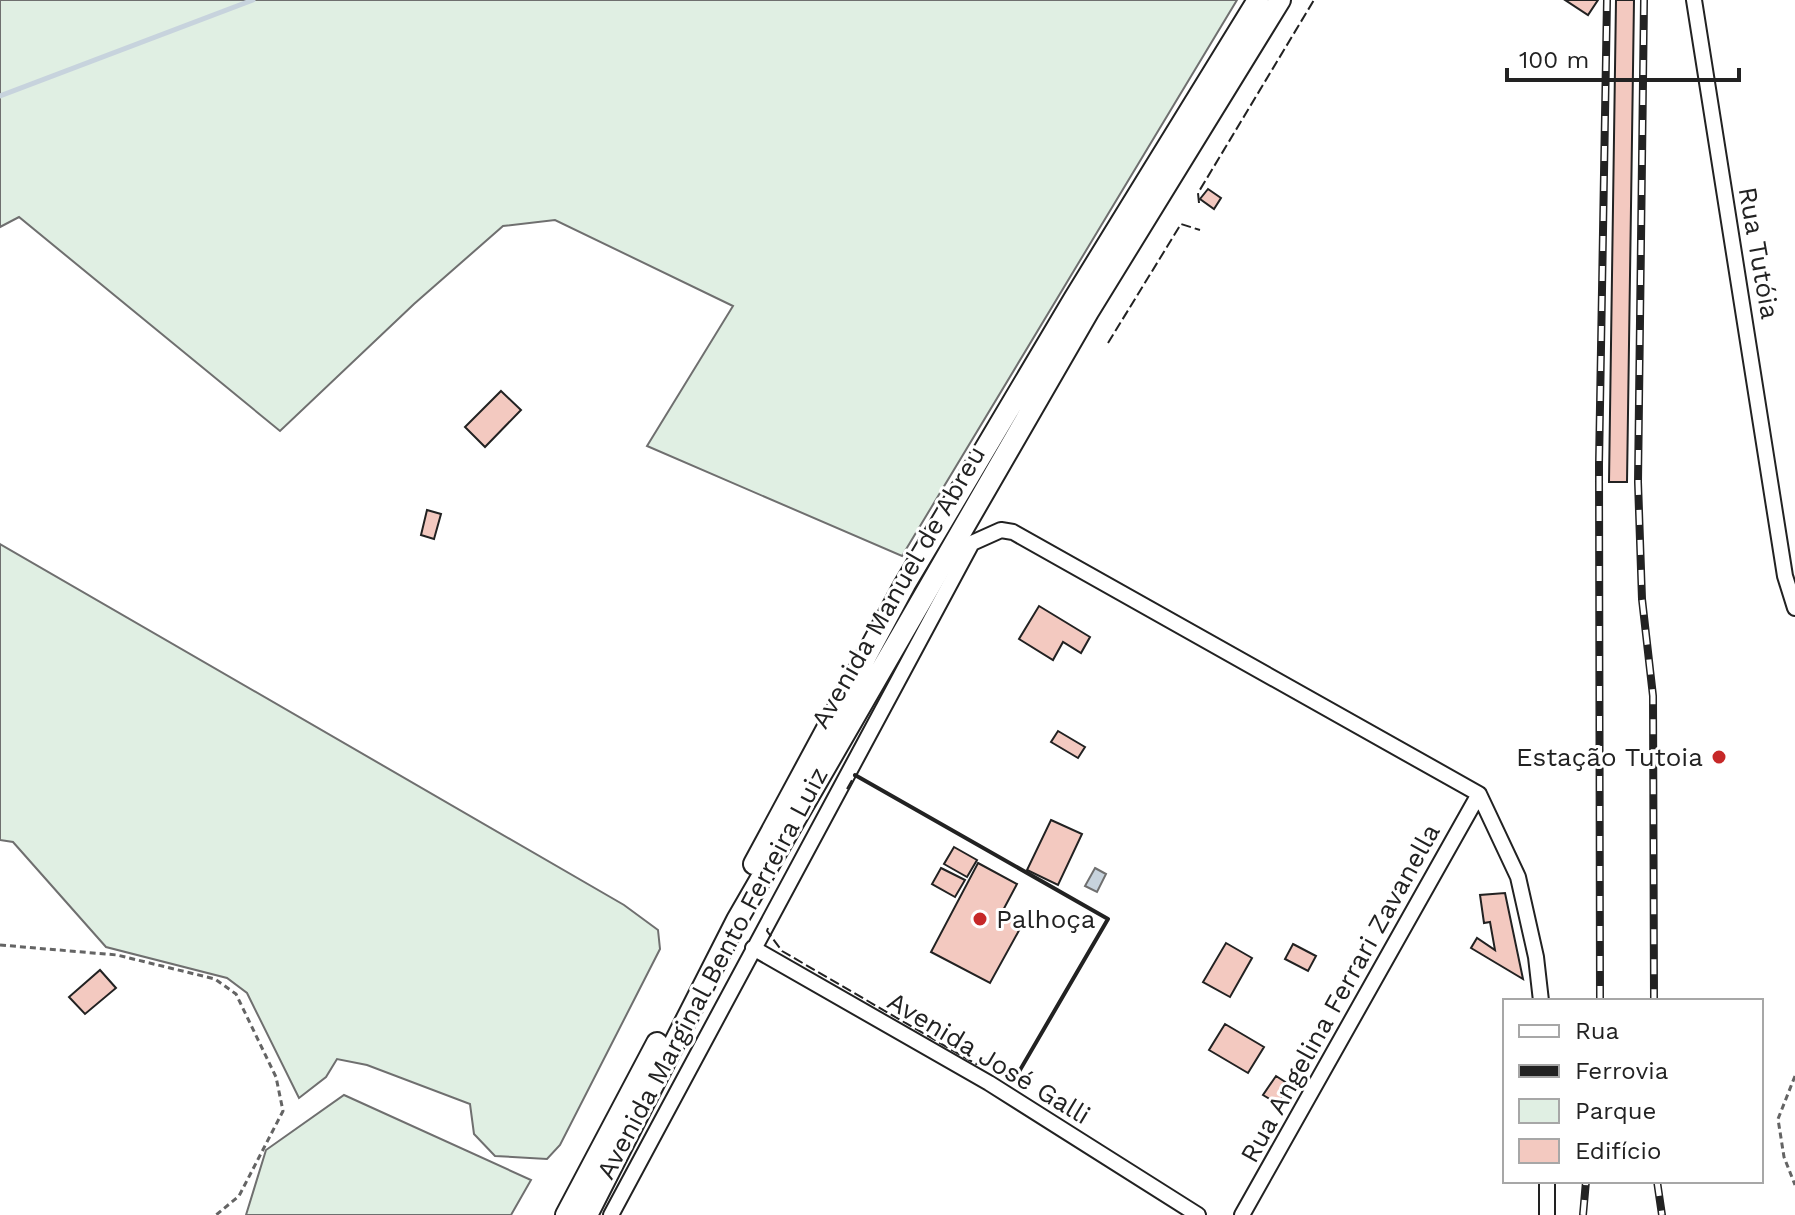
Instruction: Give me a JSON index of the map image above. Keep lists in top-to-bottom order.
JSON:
{
  "streets": {
    "main road": ["Avenida Manuel de Abreu"],
    "street": [
      "Rua Tutóia",
      "Avenida Marginal Bento Ferreira Luiz",
      "Rua Angelina Ferrari Zavanella",
      "Avenida José Galli"
    ]
  },
  "crossings": [
    ["Avenida Marginal Bento Ferreira Luiz", "Rua Angelina Ferrari Zavanella"],
    ["Avenida Marginal Bento Ferreira Luiz", "Avenida José Galli"]
  ],
  "places": ["Estação Tutoia", "Palhoça"],
  "legend": [
    "Rua",
    "Ferrovia",
    "Parque",
    "Edifício"
  ],
  "scale_bar": "100 m"
}
